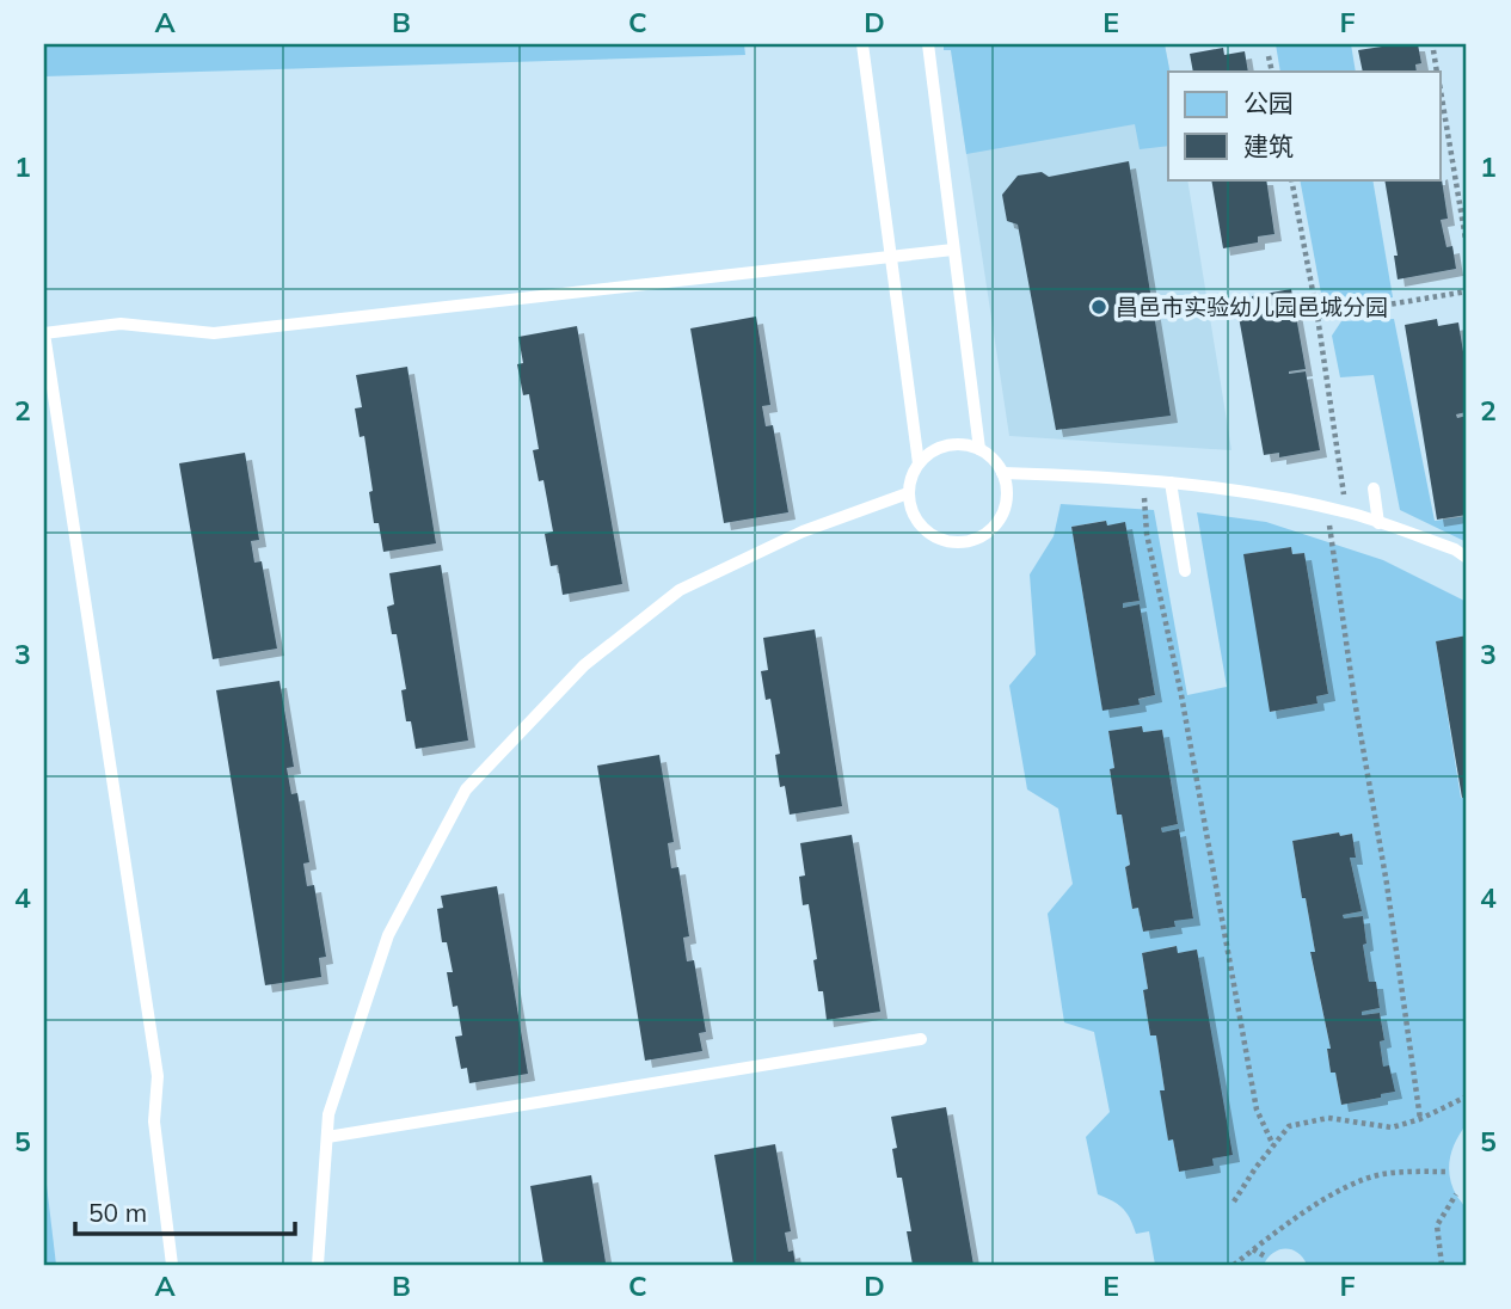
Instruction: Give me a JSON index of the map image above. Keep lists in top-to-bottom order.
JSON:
{
  "places": ["昌邑市实验幼儿园邑城分园"],
  "legend": ["公园", "建筑"],
  "scale_bar": "50 m",
  "grid": {
    "columns": [
      "A",
      "B",
      "C",
      "D",
      "E",
      "F"
    ],
    "rows": [
      "1",
      "2",
      "3",
      "4",
      "5"
    ]
  }
}
